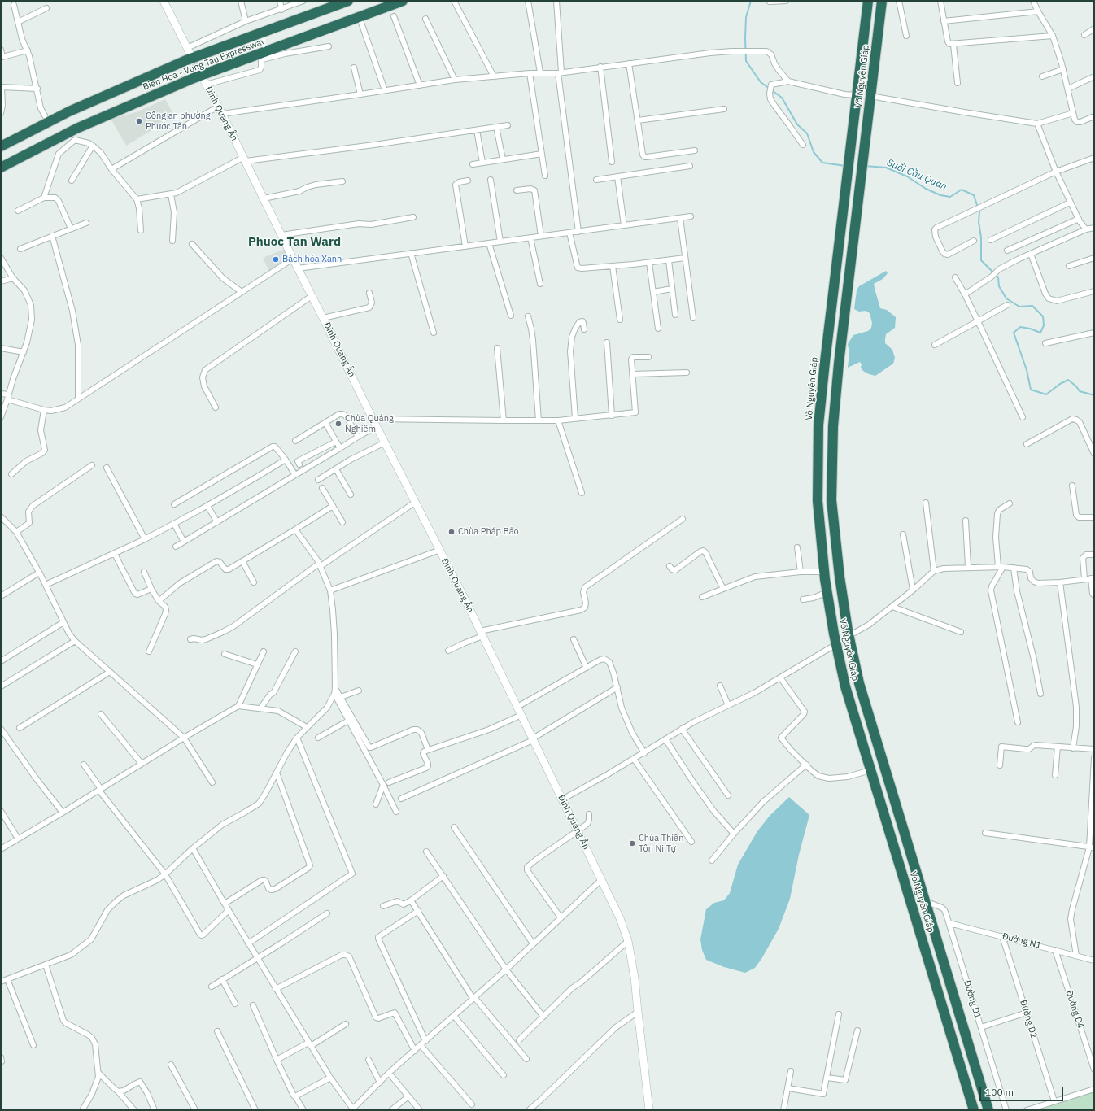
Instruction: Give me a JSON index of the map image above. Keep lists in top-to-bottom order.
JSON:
{
  "streets": {
    "highway": ["Bien Hoa - Vung Tau Expressway", "Võ Nguyên Giáp"],
    "street": [
      "Đinh Quang Ân",
      "Đường N1",
      "Đường D1",
      "Đường D4",
      "Đường D2"
    ]
  },
  "crossings": [
    ["Võ Nguyên Giáp", "Đường D1"],
    ["Đường N1", "Đường D1"],
    ["Đường N1", "Đường D4"],
    ["Đường N1", "Đường D2"]
  ],
  "districts": ["Phuoc Tan Ward"],
  "water": ["Suối Cầu Quan"],
  "places": [
    "Công an phường Phước Tân",
    "Bách hóa Xanh",
    "Chùa Quảng Nghiêm",
    "Chùa Pháp Bảo",
    "Chùa Thiền Tôn Ni Tự"
  ],
  "scale_bar": "100 m"
}
